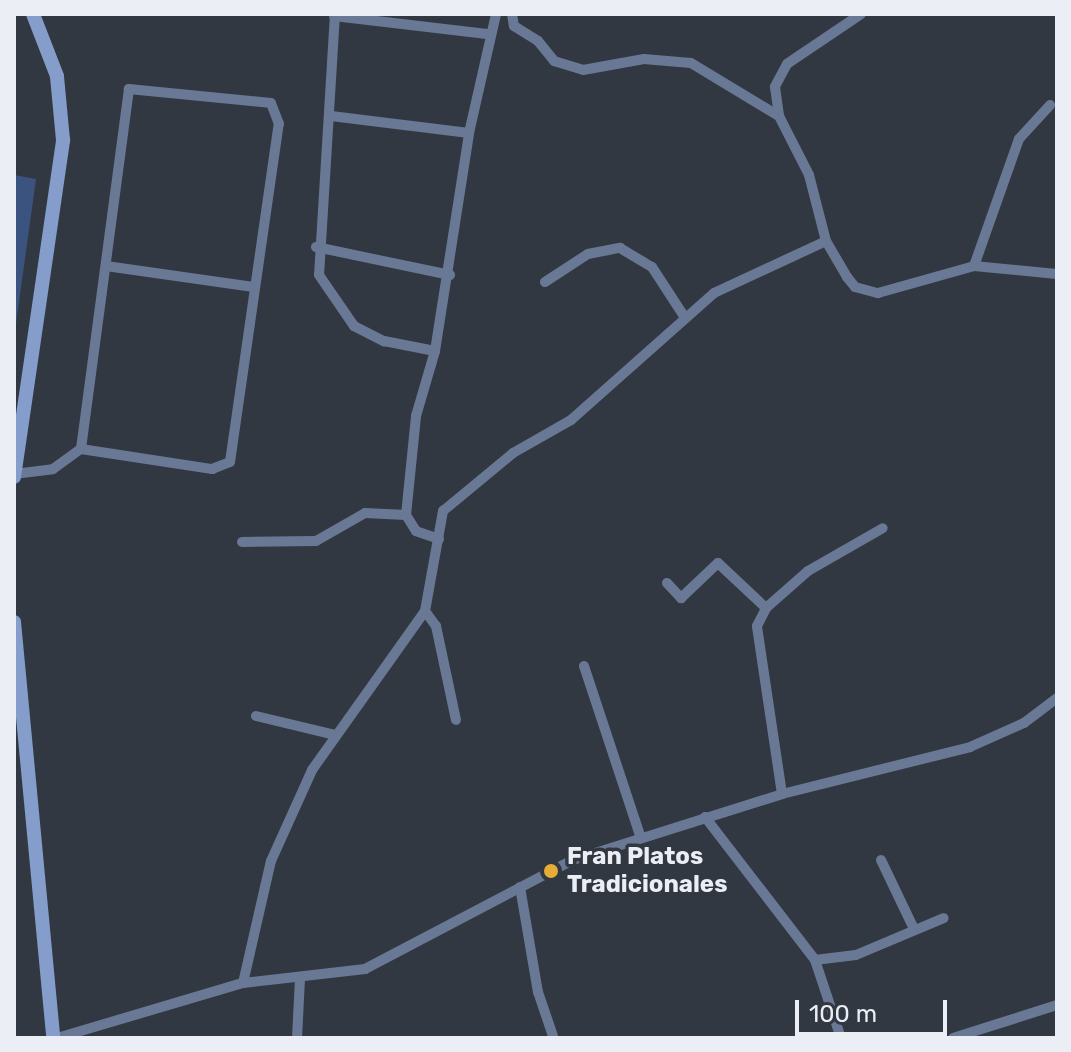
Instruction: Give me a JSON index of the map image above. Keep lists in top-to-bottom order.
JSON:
{
  "places": ["Fran Platos Tradicionales"],
  "scale_bar": "100 m"
}
